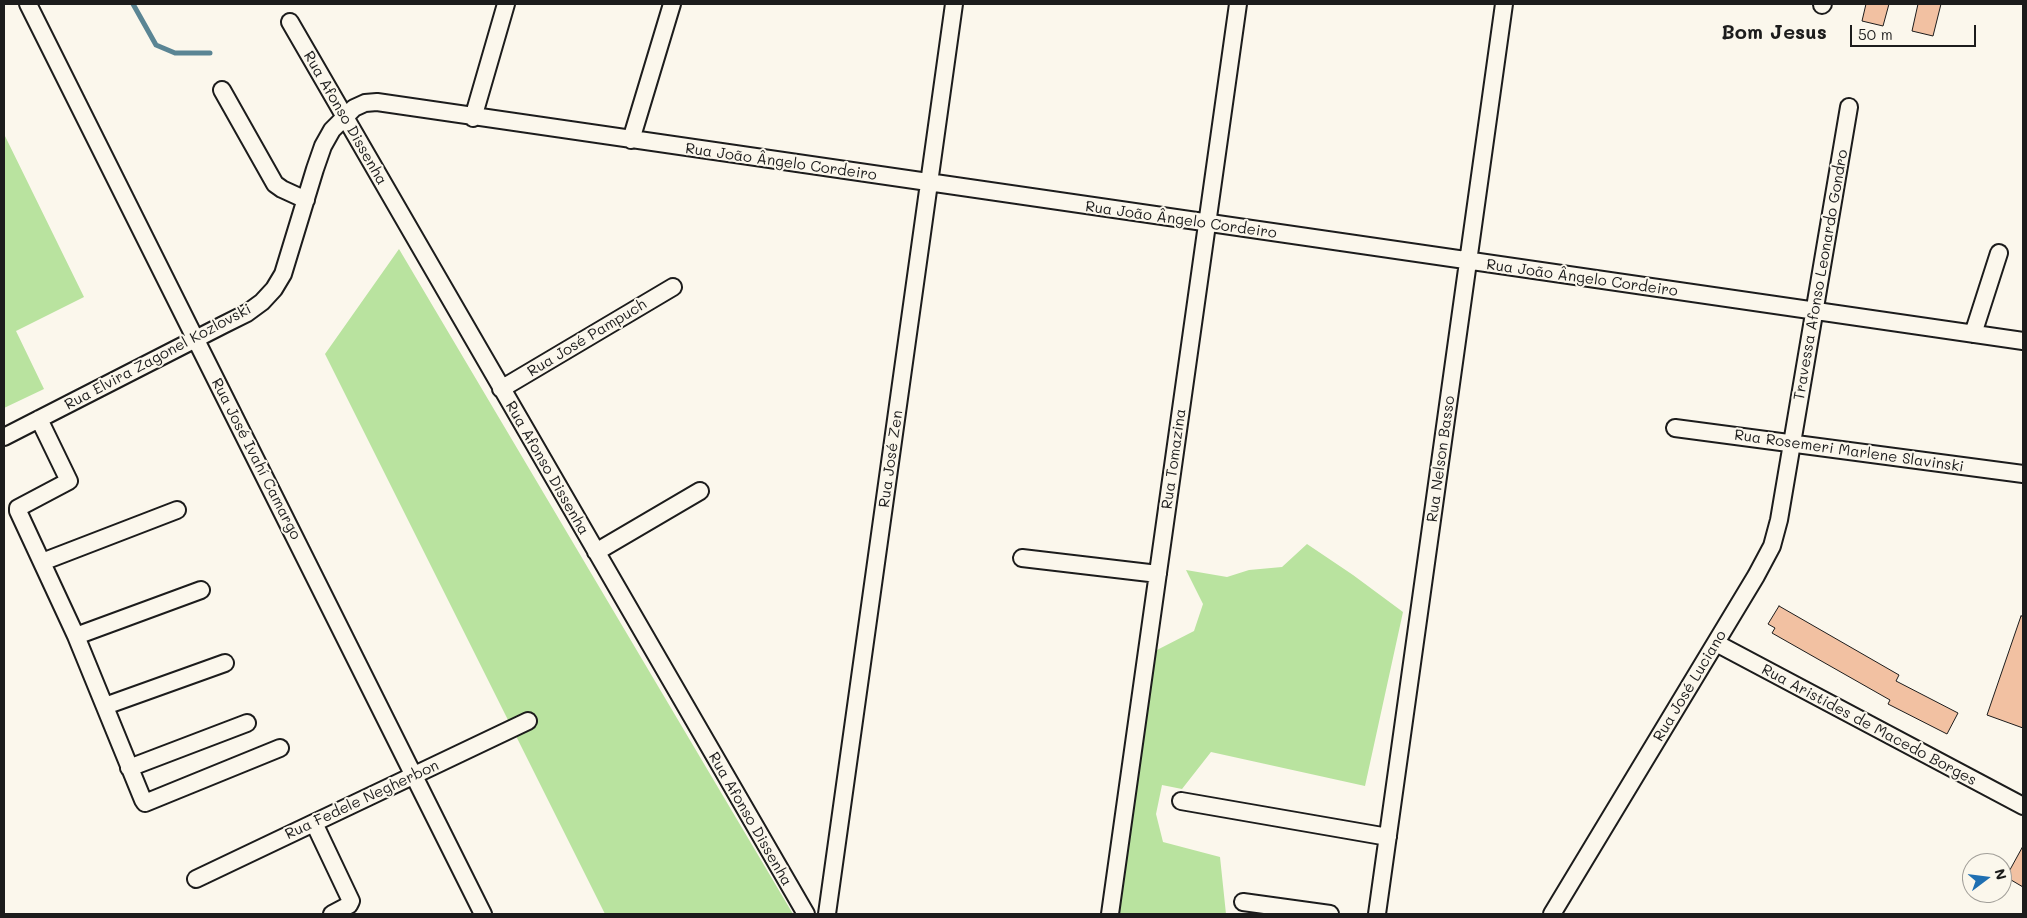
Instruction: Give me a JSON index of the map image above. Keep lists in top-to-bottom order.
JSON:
{
  "streets": {
    "street": [
      "Rua Afonso Dissenha",
      "Rua João Ângelo Cordeiro",
      "Travessa Afonso Leonardo Gondro",
      "Rua José Pampuch",
      "Rua Elvira Zagonel Kozlovski",
      "Rua Rosemeri Marlene Slavinski",
      "Rua José Ivahí Camargo",
      "Rua José Zen",
      "Rua Tomazina",
      "Rua Nelson Basso",
      "Rua José Luciano",
      "Rua Aristides de Macedo Borges",
      "Rua Fedele Negherbon"
    ]
  },
  "crossings": [
    ["Rua Afonso Dissenha", "Rua João Ângelo Cordeiro"],
    ["Rua Afonso Dissenha", "Rua José Pampuch"],
    ["Rua Afonso Dissenha", "Rua Elvira Zagonel Kozlovski"],
    ["Rua João Ângelo Cordeiro", "Travessa Afonso Leonardo Gondro"],
    ["Rua João Ângelo Cordeiro", "Rua Elvira Zagonel Kozlovski"],
    ["Rua João Ângelo Cordeiro", "Rua José Zen"],
    ["Rua João Ângelo Cordeiro", "Rua Tomazina"],
    ["Rua João Ângelo Cordeiro", "Rua Nelson Basso"],
    ["Travessa Afonso Leonardo Gondro", "Rua Rosemeri Marlene Slavinski"],
    ["Travessa Afonso Leonardo Gondro", "Rua José Luciano"],
    ["Rua Elvira Zagonel Kozlovski", "Rua José Ivahí Camargo"],
    ["Rua Rosemeri Marlene Slavinski", "Rua José Luciano"],
    ["Rua José Ivahí Camargo", "Rua Fedele Negherbon"],
    ["Rua José Luciano", "Rua Aristides de Macedo Borges"]
  ],
  "districts": ["Bom Jesus"],
  "scale_bar": "50 m",
  "north": "right"
}
